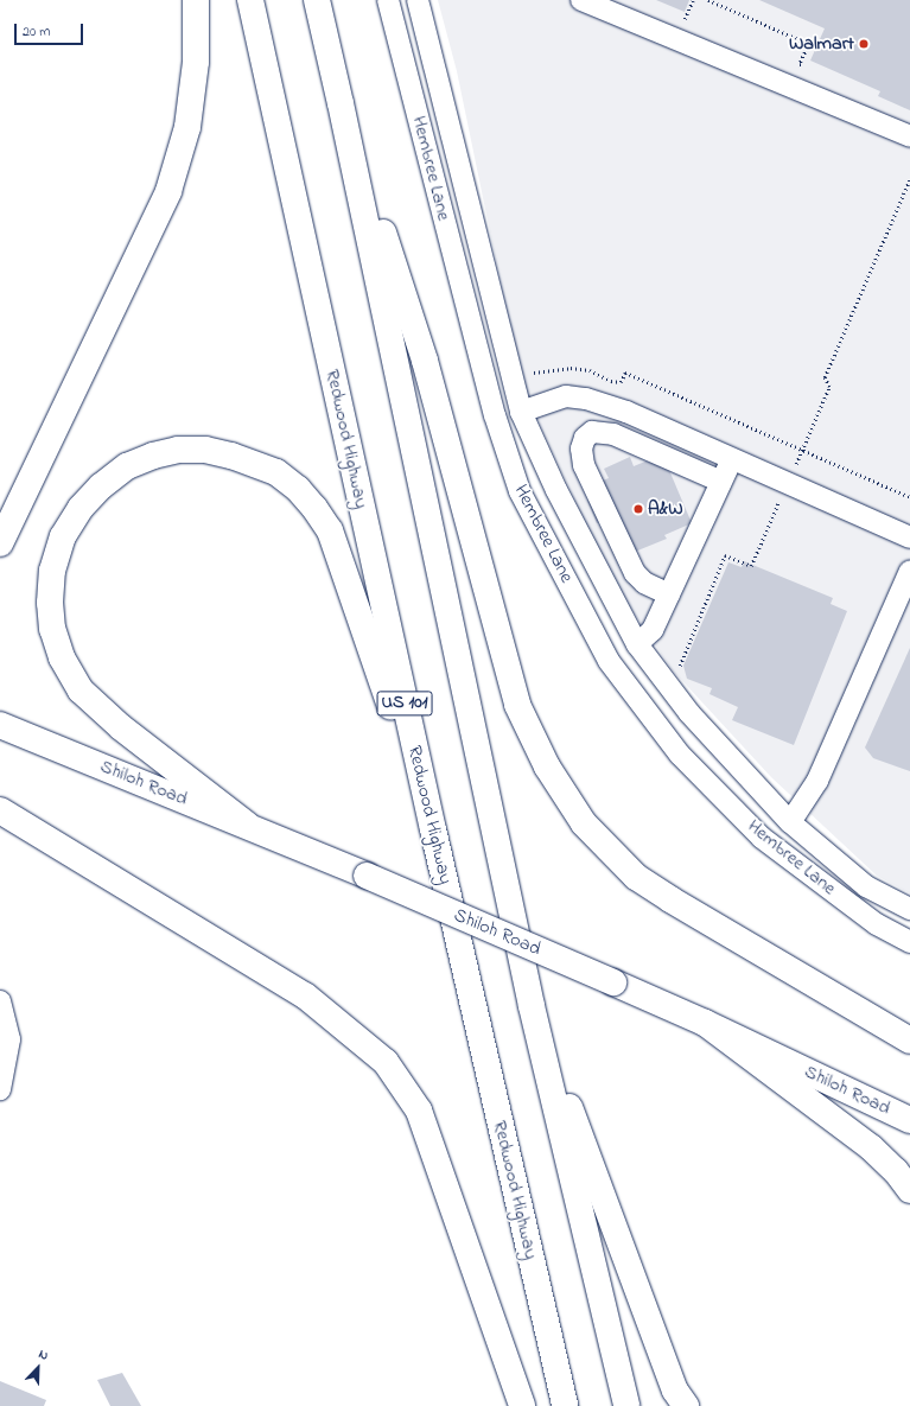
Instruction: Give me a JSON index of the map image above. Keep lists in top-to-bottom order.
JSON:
{
  "streets": {
    "main road": ["Redwood Highway", "US 101", "Shiloh Road"],
    "street": ["Hembree Lane"]
  },
  "places": ["Walmart", "A&W"],
  "scale_bar": "20 m",
  "north": "top right"
}
